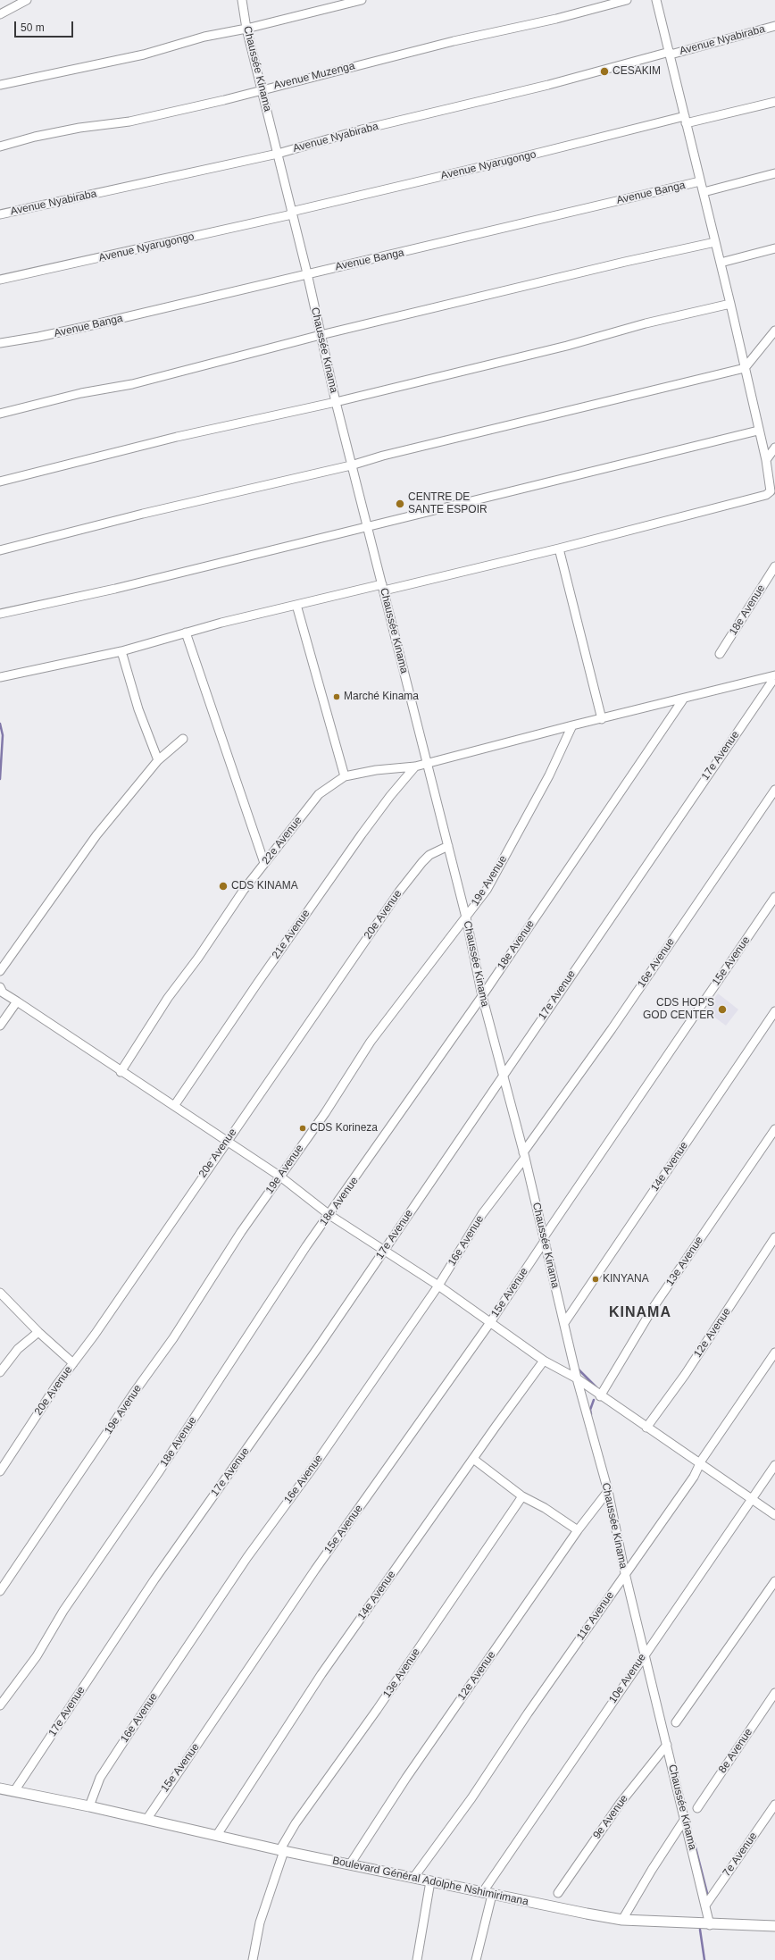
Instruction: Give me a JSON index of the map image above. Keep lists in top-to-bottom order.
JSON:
{
  "streets": {
    "main road": ["Boulevard Général Adolphe Nshimirimana"],
    "street": [
      "Avenue Nyabiraba",
      "Chaussée Kinama",
      "Avenue Muzenga",
      "Avenue Nyarugongo",
      "Avenue Banga",
      "18e Avenue",
      "17e Avenue",
      "22e Avenue",
      "19e Avenue",
      "20e Avenue",
      "21e Avenue",
      "15e Avenue",
      "16e Avenue",
      "14e Avenue",
      "13e Avenue",
      "12e Avenue",
      "11e Avenue",
      "10e Avenue",
      "8e Avenue",
      "9e Avenue",
      "7e Avenue"
    ]
  },
  "crossings": [
    ["Avenue Nyabiraba", "Chaussée Kinama"],
    ["Chaussée Kinama", "Avenue Muzenga"],
    ["Chaussée Kinama", "Avenue Nyarugongo"],
    ["Chaussée Kinama", "Avenue Banga"],
    ["Chaussée Kinama", "18e Avenue"],
    ["Chaussée Kinama", "17e Avenue"],
    ["Chaussée Kinama", "22e Avenue"],
    ["Chaussée Kinama", "19e Avenue"],
    ["Chaussée Kinama", "20e Avenue"],
    ["Chaussée Kinama", "15e Avenue"],
    ["Chaussée Kinama", "16e Avenue"],
    ["Chaussée Kinama", "14e Avenue"],
    ["Chaussée Kinama", "12e Avenue"],
    ["Chaussée Kinama", "11e Avenue"],
    ["Chaussée Kinama", "10e Avenue"],
    ["Chaussée Kinama", "9e Avenue"],
    ["Chaussée Kinama", "7e Avenue"],
    ["Chaussée Kinama", "Boulevard Général Adolphe Nshimirimana"],
    ["18e Avenue", "22e Avenue"],
    ["17e Avenue", "22e Avenue"],
    ["17e Avenue", "Boulevard Général Adolphe Nshimirimana"],
    ["22e Avenue", "19e Avenue"],
    ["22e Avenue", "21e Avenue"],
    ["15e Avenue", "Boulevard Général Adolphe Nshimirimana"],
    ["16e Avenue", "Boulevard Général Adolphe Nshimirimana"],
    ["14e Avenue", "Boulevard Général Adolphe Nshimirimana"],
    ["13e Avenue", "Boulevard Général Adolphe Nshimirimana"],
    ["12e Avenue", "Boulevard Général Adolphe Nshimirimana"],
    ["11e Avenue", "Boulevard Général Adolphe Nshimirimana"],
    ["10e Avenue", "Boulevard Général Adolphe Nshimirimana"]
  ],
  "districts": ["KINAMA"],
  "places": [
    "CESAKIM",
    "CENTRE DE SANTE ESPOIR",
    "Marché Kinama",
    "CDS KINAMA",
    "CDS HOP'S GOD CENTER",
    "CDS Korineza",
    "KINYANA"
  ],
  "scale_bar": "50 m"
}
